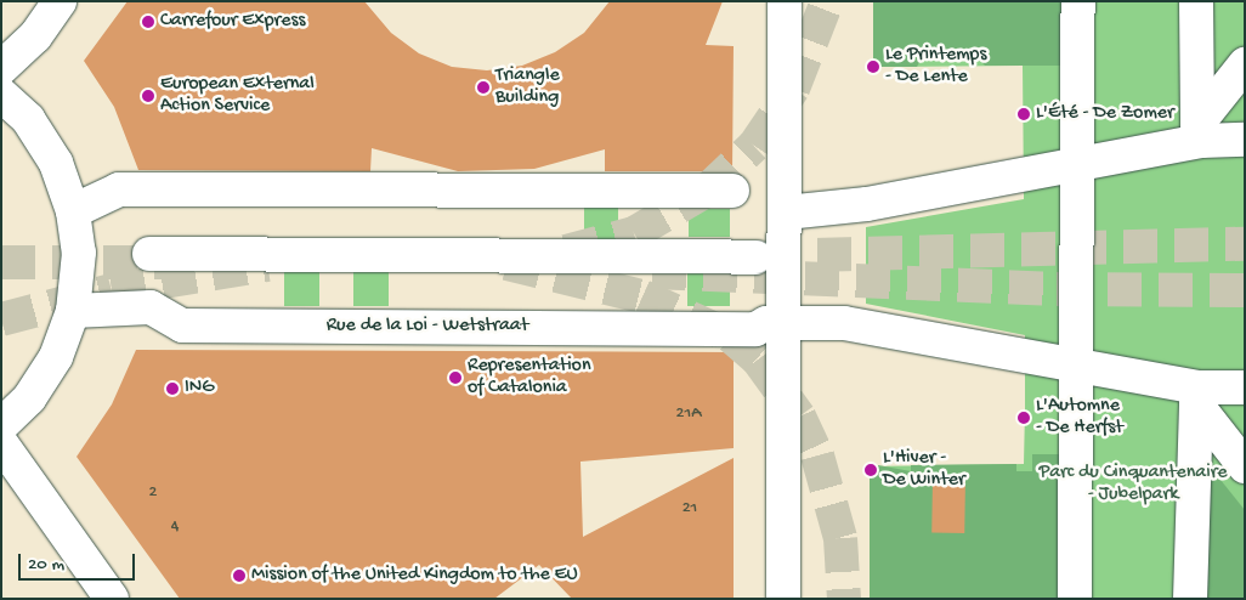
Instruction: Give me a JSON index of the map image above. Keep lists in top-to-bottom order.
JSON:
{
  "streets": {
    "street": ["Rue de la Loi - Wetstraat"]
  },
  "parks": ["Parc du Cinquantenaire - Jubelpark"],
  "places": [
    "Carrefour Express",
    "Le Printemps - De Lente",
    "Triangle Building",
    "European External Action Service",
    "L'Été - De Zomer",
    "Representation of Catalonia",
    "ING",
    "L'Automne - De Herfst",
    "L'Hiver - De Winter",
    "Mission of the United Kingdom to the EU"
  ],
  "house_numbers": [
    "21A",
    "2",
    "21",
    "4"
  ],
  "scale_bar": "20 m"
}
